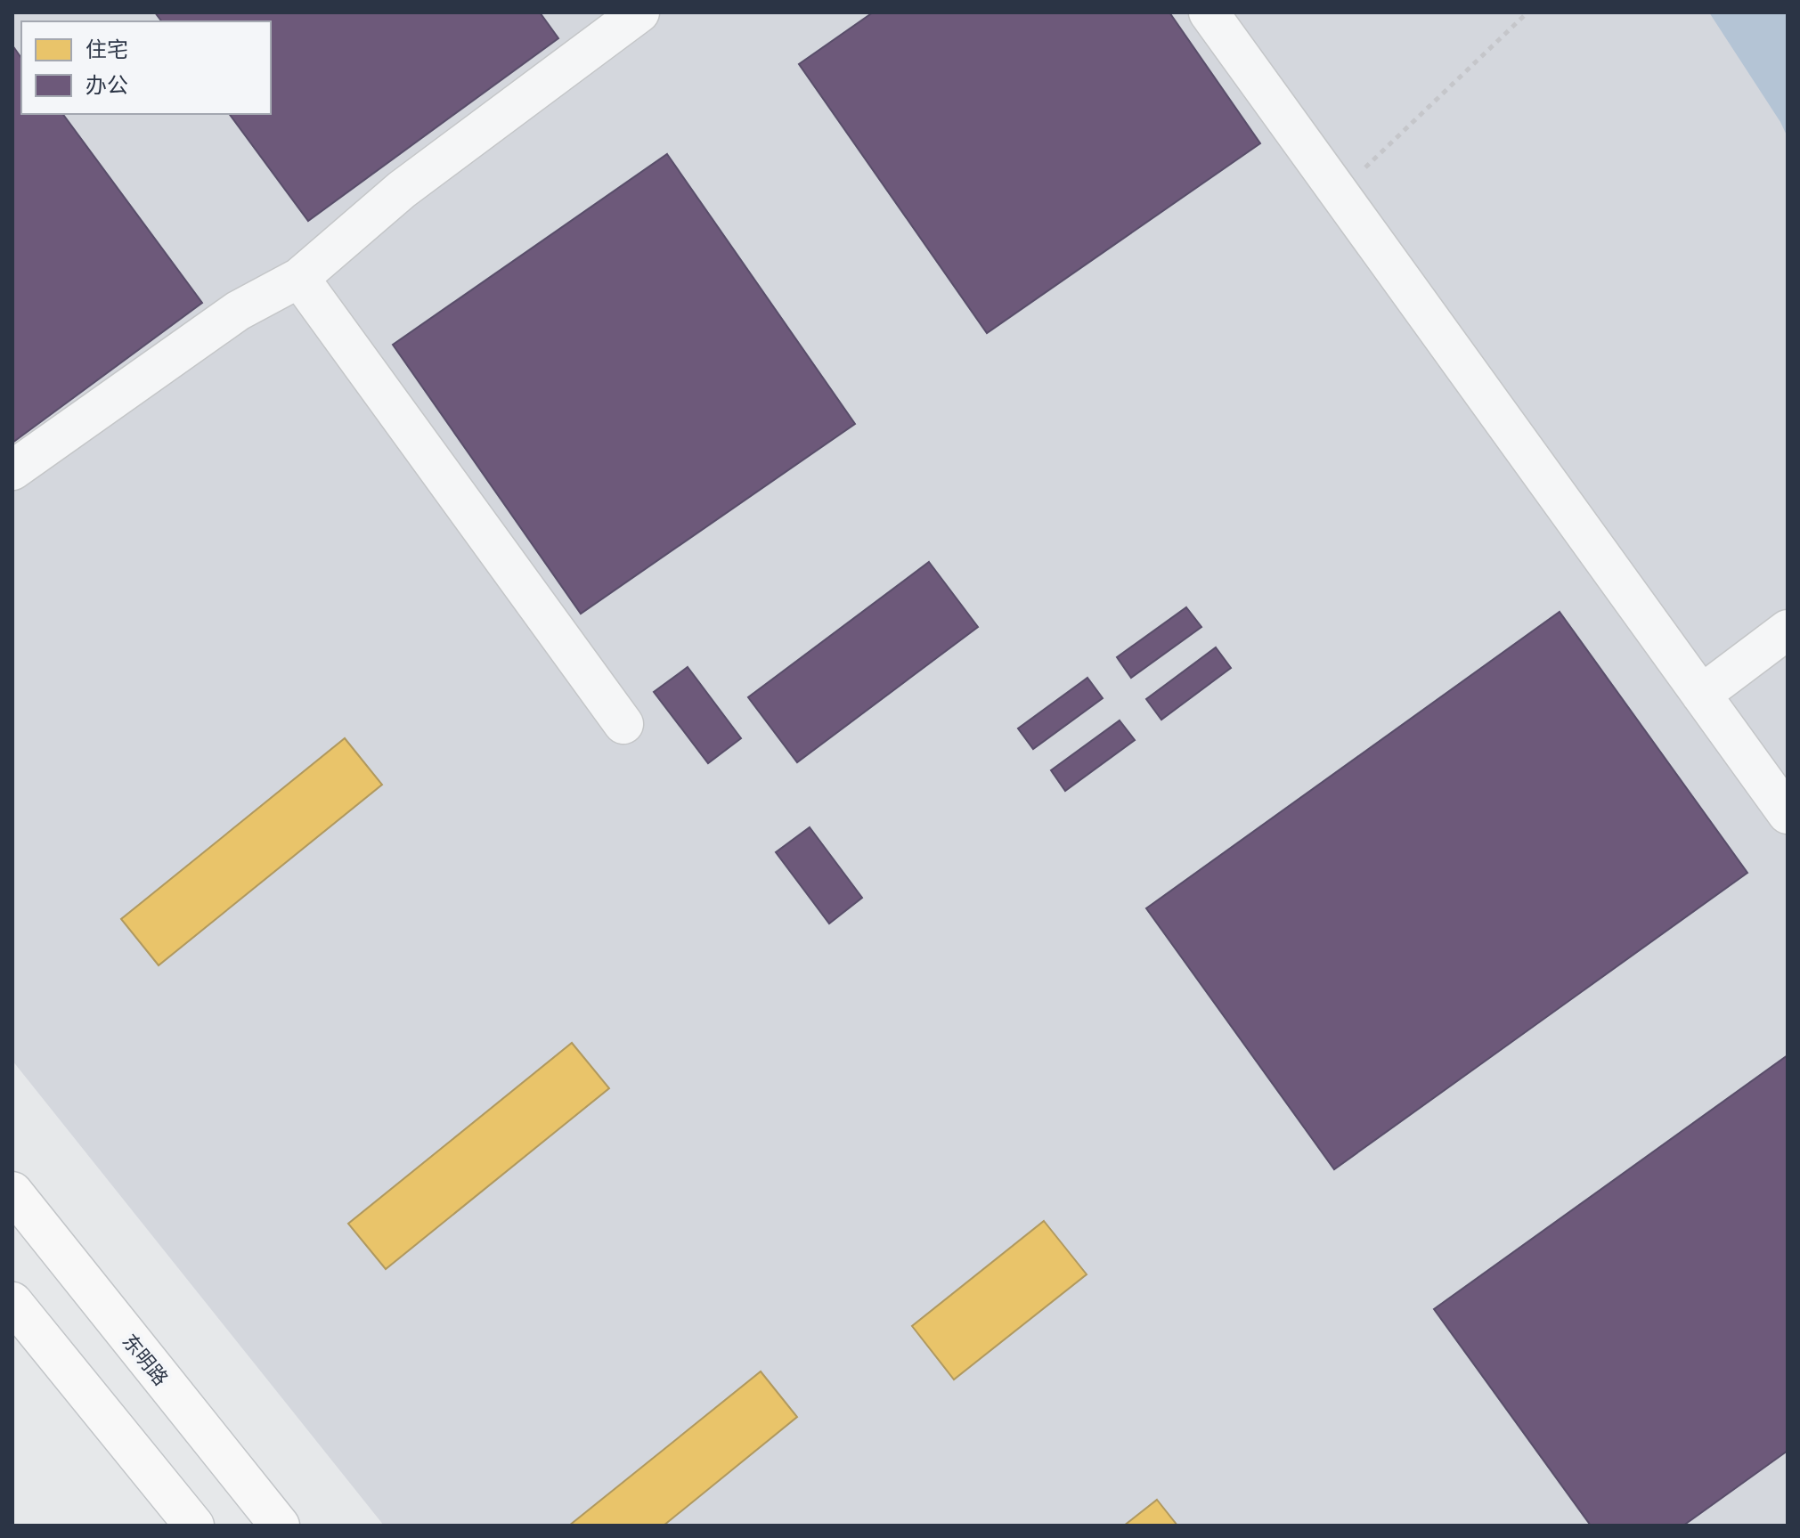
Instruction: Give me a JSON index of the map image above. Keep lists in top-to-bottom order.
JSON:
{
  "streets": {
    "main road": ["东明路"]
  },
  "legend": ["住宅", "办公"]
}
